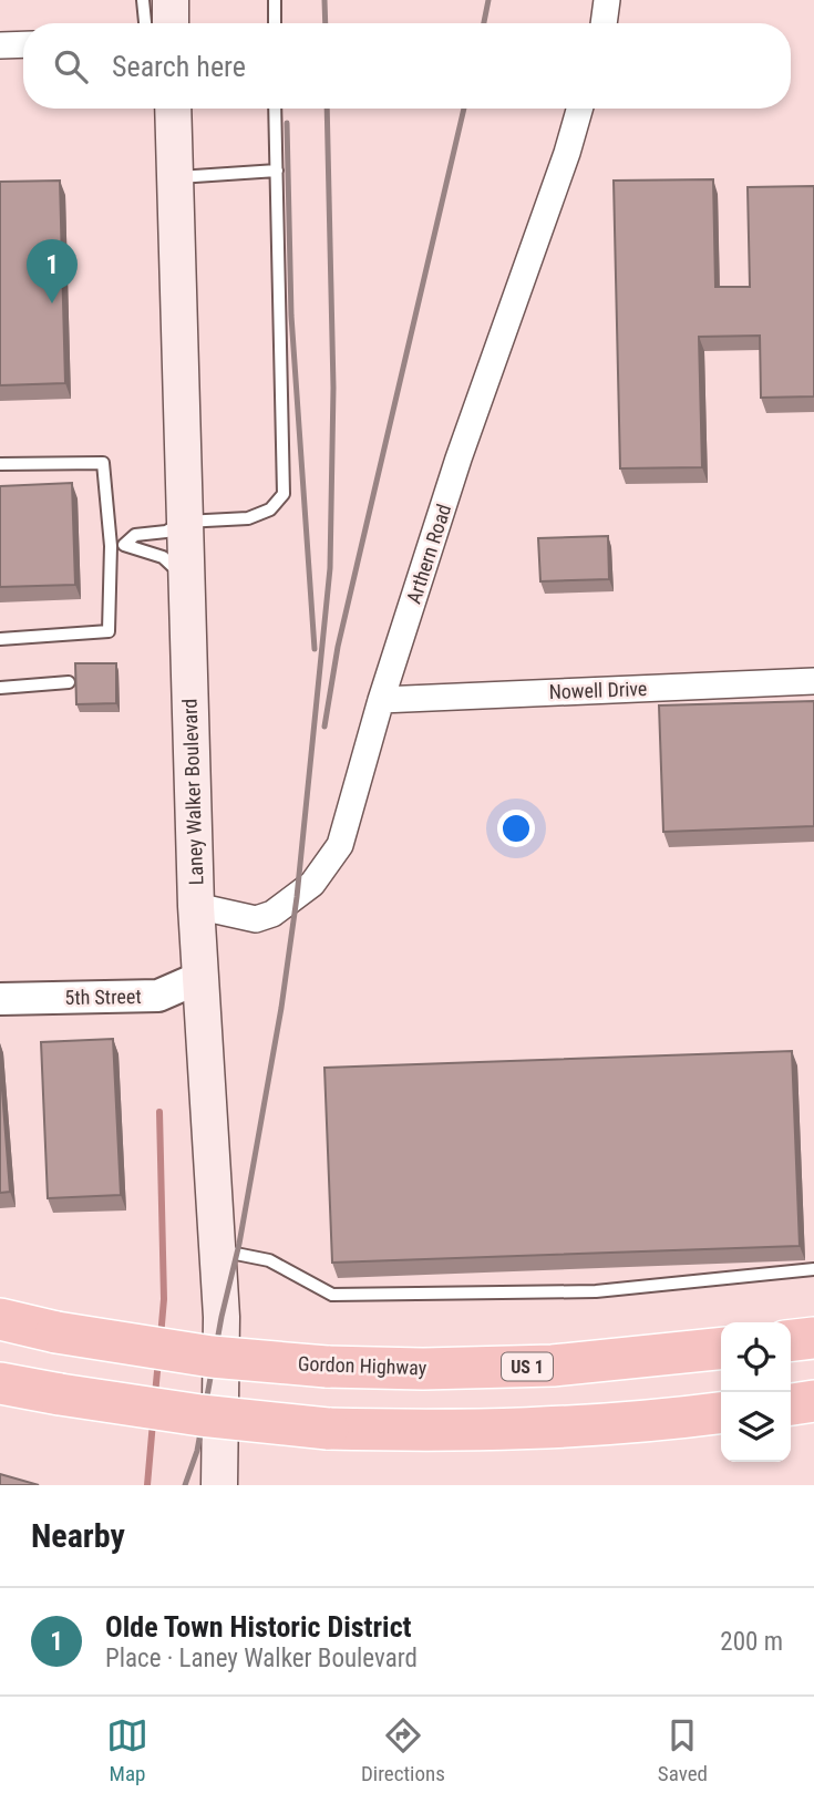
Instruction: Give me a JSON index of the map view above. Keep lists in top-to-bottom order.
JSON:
{
  "streets": {
    "highway": ["Gordon Highway", "US 1"],
    "main road": ["Laney Walker Boulevard"],
    "street": ["Arthern Road", "Nowell Drive", "5th Street"]
  },
  "crossings": [
    ["Arthern Road", "Nowell Drive"],
    ["Arthern Road", "Laney Walker Boulevard"],
    ["Laney Walker Boulevard", "5th Street"]
  ],
  "page": {
    "search": "Search here",
    "pins": "1",
    "heading": "Nearby",
    "list": [
      {
        "mark": "1",
        "name": "Olde Town Historic District",
        "note": "Place · Laney Walker Boulevard",
        "value": "200 m"
      }
    ],
    "nav": ["Map", "Directions", "Saved"]
  }
}
